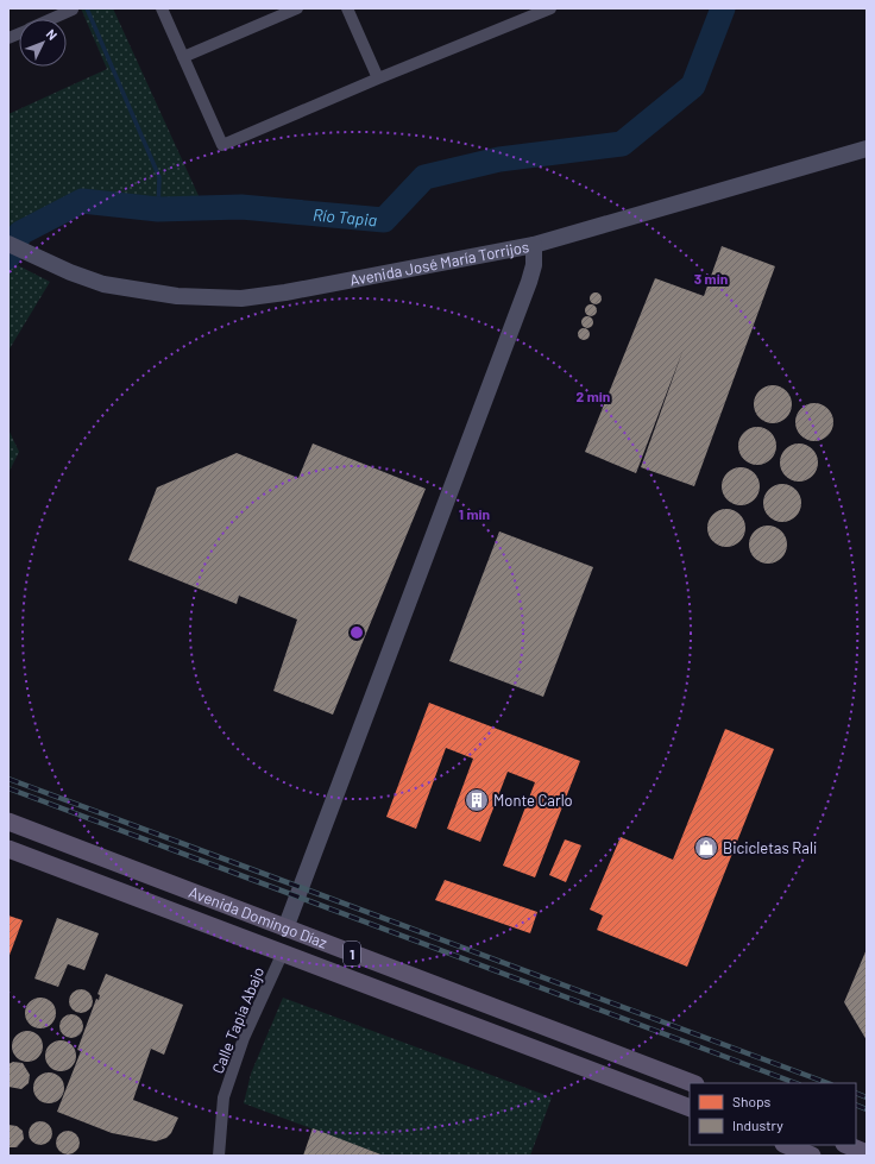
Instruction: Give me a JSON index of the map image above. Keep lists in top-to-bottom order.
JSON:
{
  "streets": {
    "main road": ["Avenida José María Torrijos", "Avenida Domingo Díaz", "1"],
    "street": ["Calle Tapia Abajo"]
  },
  "crossings": [
    ["Avenida Domingo Díaz", "Calle Tapia Abajo"]
  ],
  "water": ["Río Tapia"],
  "places": {
    "building": ["Monte Carlo"],
    "shop": ["Bicicletas Rali"]
  },
  "legend": ["Shops", "Industry"],
  "north": "top right",
  "rings": ["3 min", "2 min", "1 min"]
}
